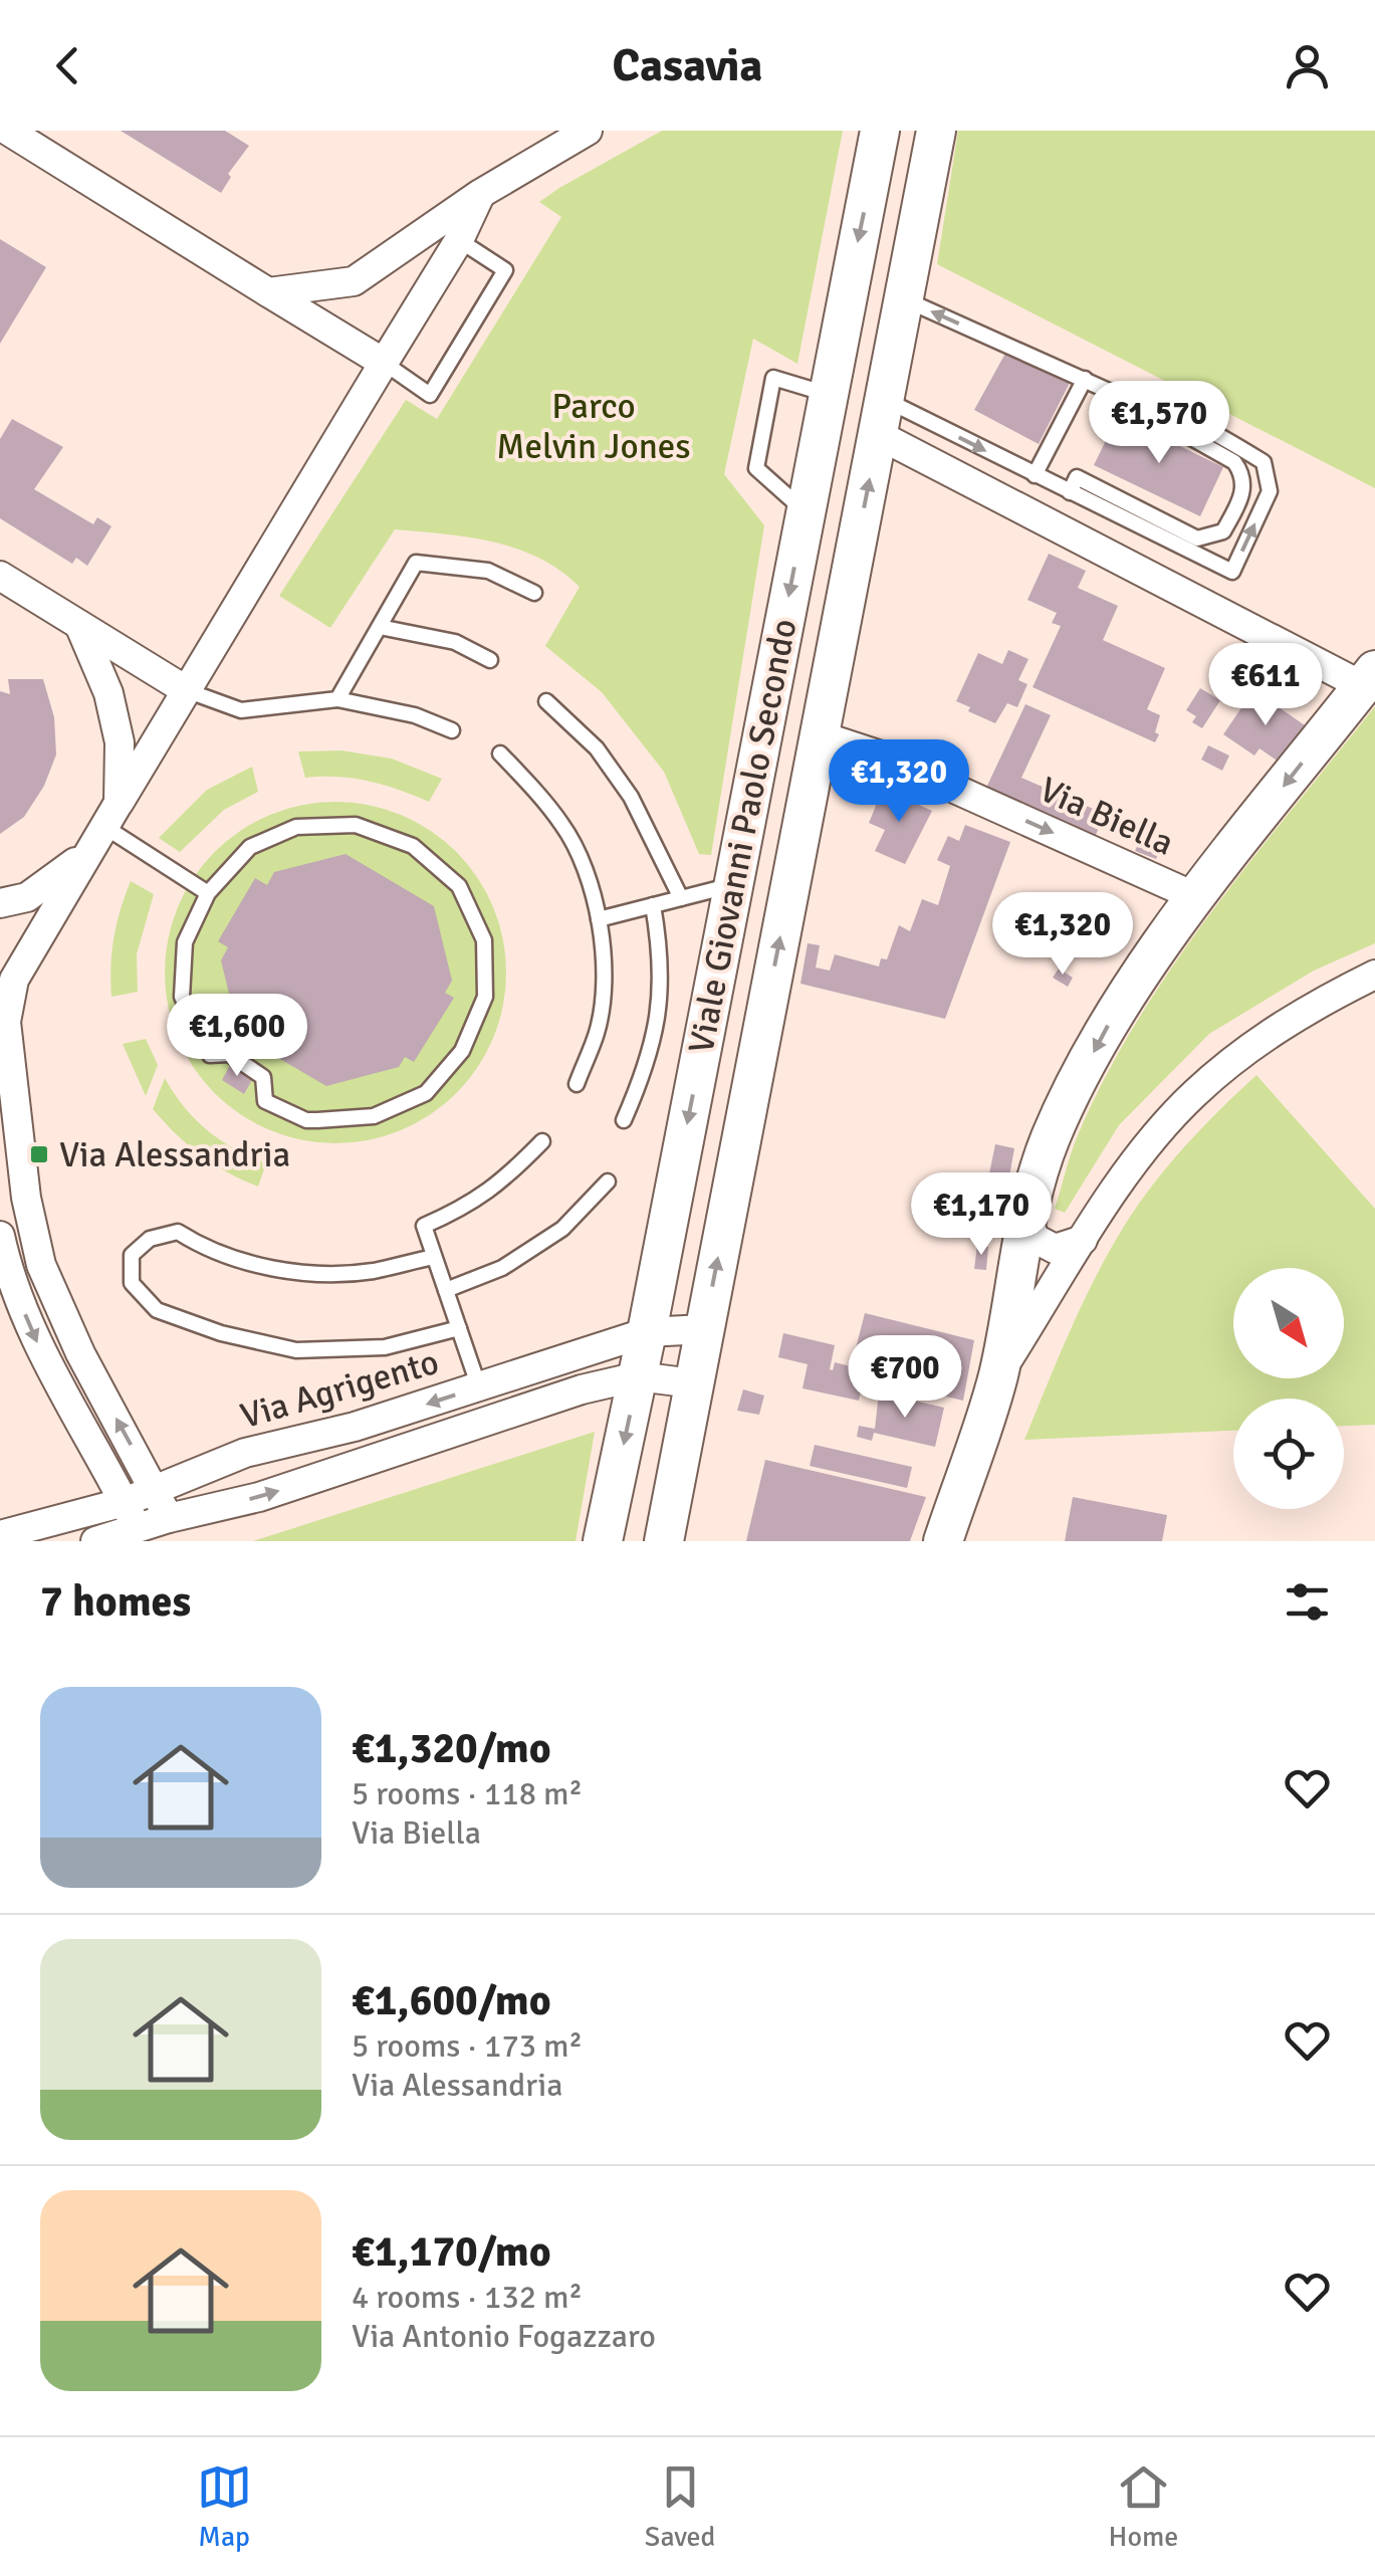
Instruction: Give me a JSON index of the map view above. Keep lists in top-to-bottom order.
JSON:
{
  "streets": {
    "main road": ["Viale Giovanni Paolo Secondo"],
    "street": ["Via Biella", "Via Agrigento"]
  },
  "crossings": [
    ["Via Biella", "Viale Giovanni Paolo Secondo"],
    ["Viale Giovanni Paolo Secondo", "Via Agrigento"]
  ],
  "one_way": ["Via Biella"],
  "parks": ["Parco Melvin Jones"],
  "places": {
    "transit": ["Via Alessandria"]
  },
  "north": "bottom right",
  "page": {
    "header": "Casavia",
    "price": [
      "€1,570",
      "€611",
      "€1,320",
      "€1,320",
      "€1,600",
      "€1,170",
      "€700"
    ],
    "heading": "7 homes",
    "list": [
      {
        "name": "€1,320/mo",
        "note": "5 rooms · 118 m² · Via Biella"
      },
      {
        "name": "€1,600/mo",
        "note": "5 rooms · 173 m² · Via Alessandria"
      },
      {
        "name": "€1,170/mo",
        "note": "4 rooms · 132 m² · Via Antonio Fogazzaro"
      }
    ],
    "tabs": ["Map", "Saved", "Home"]
  }
}
